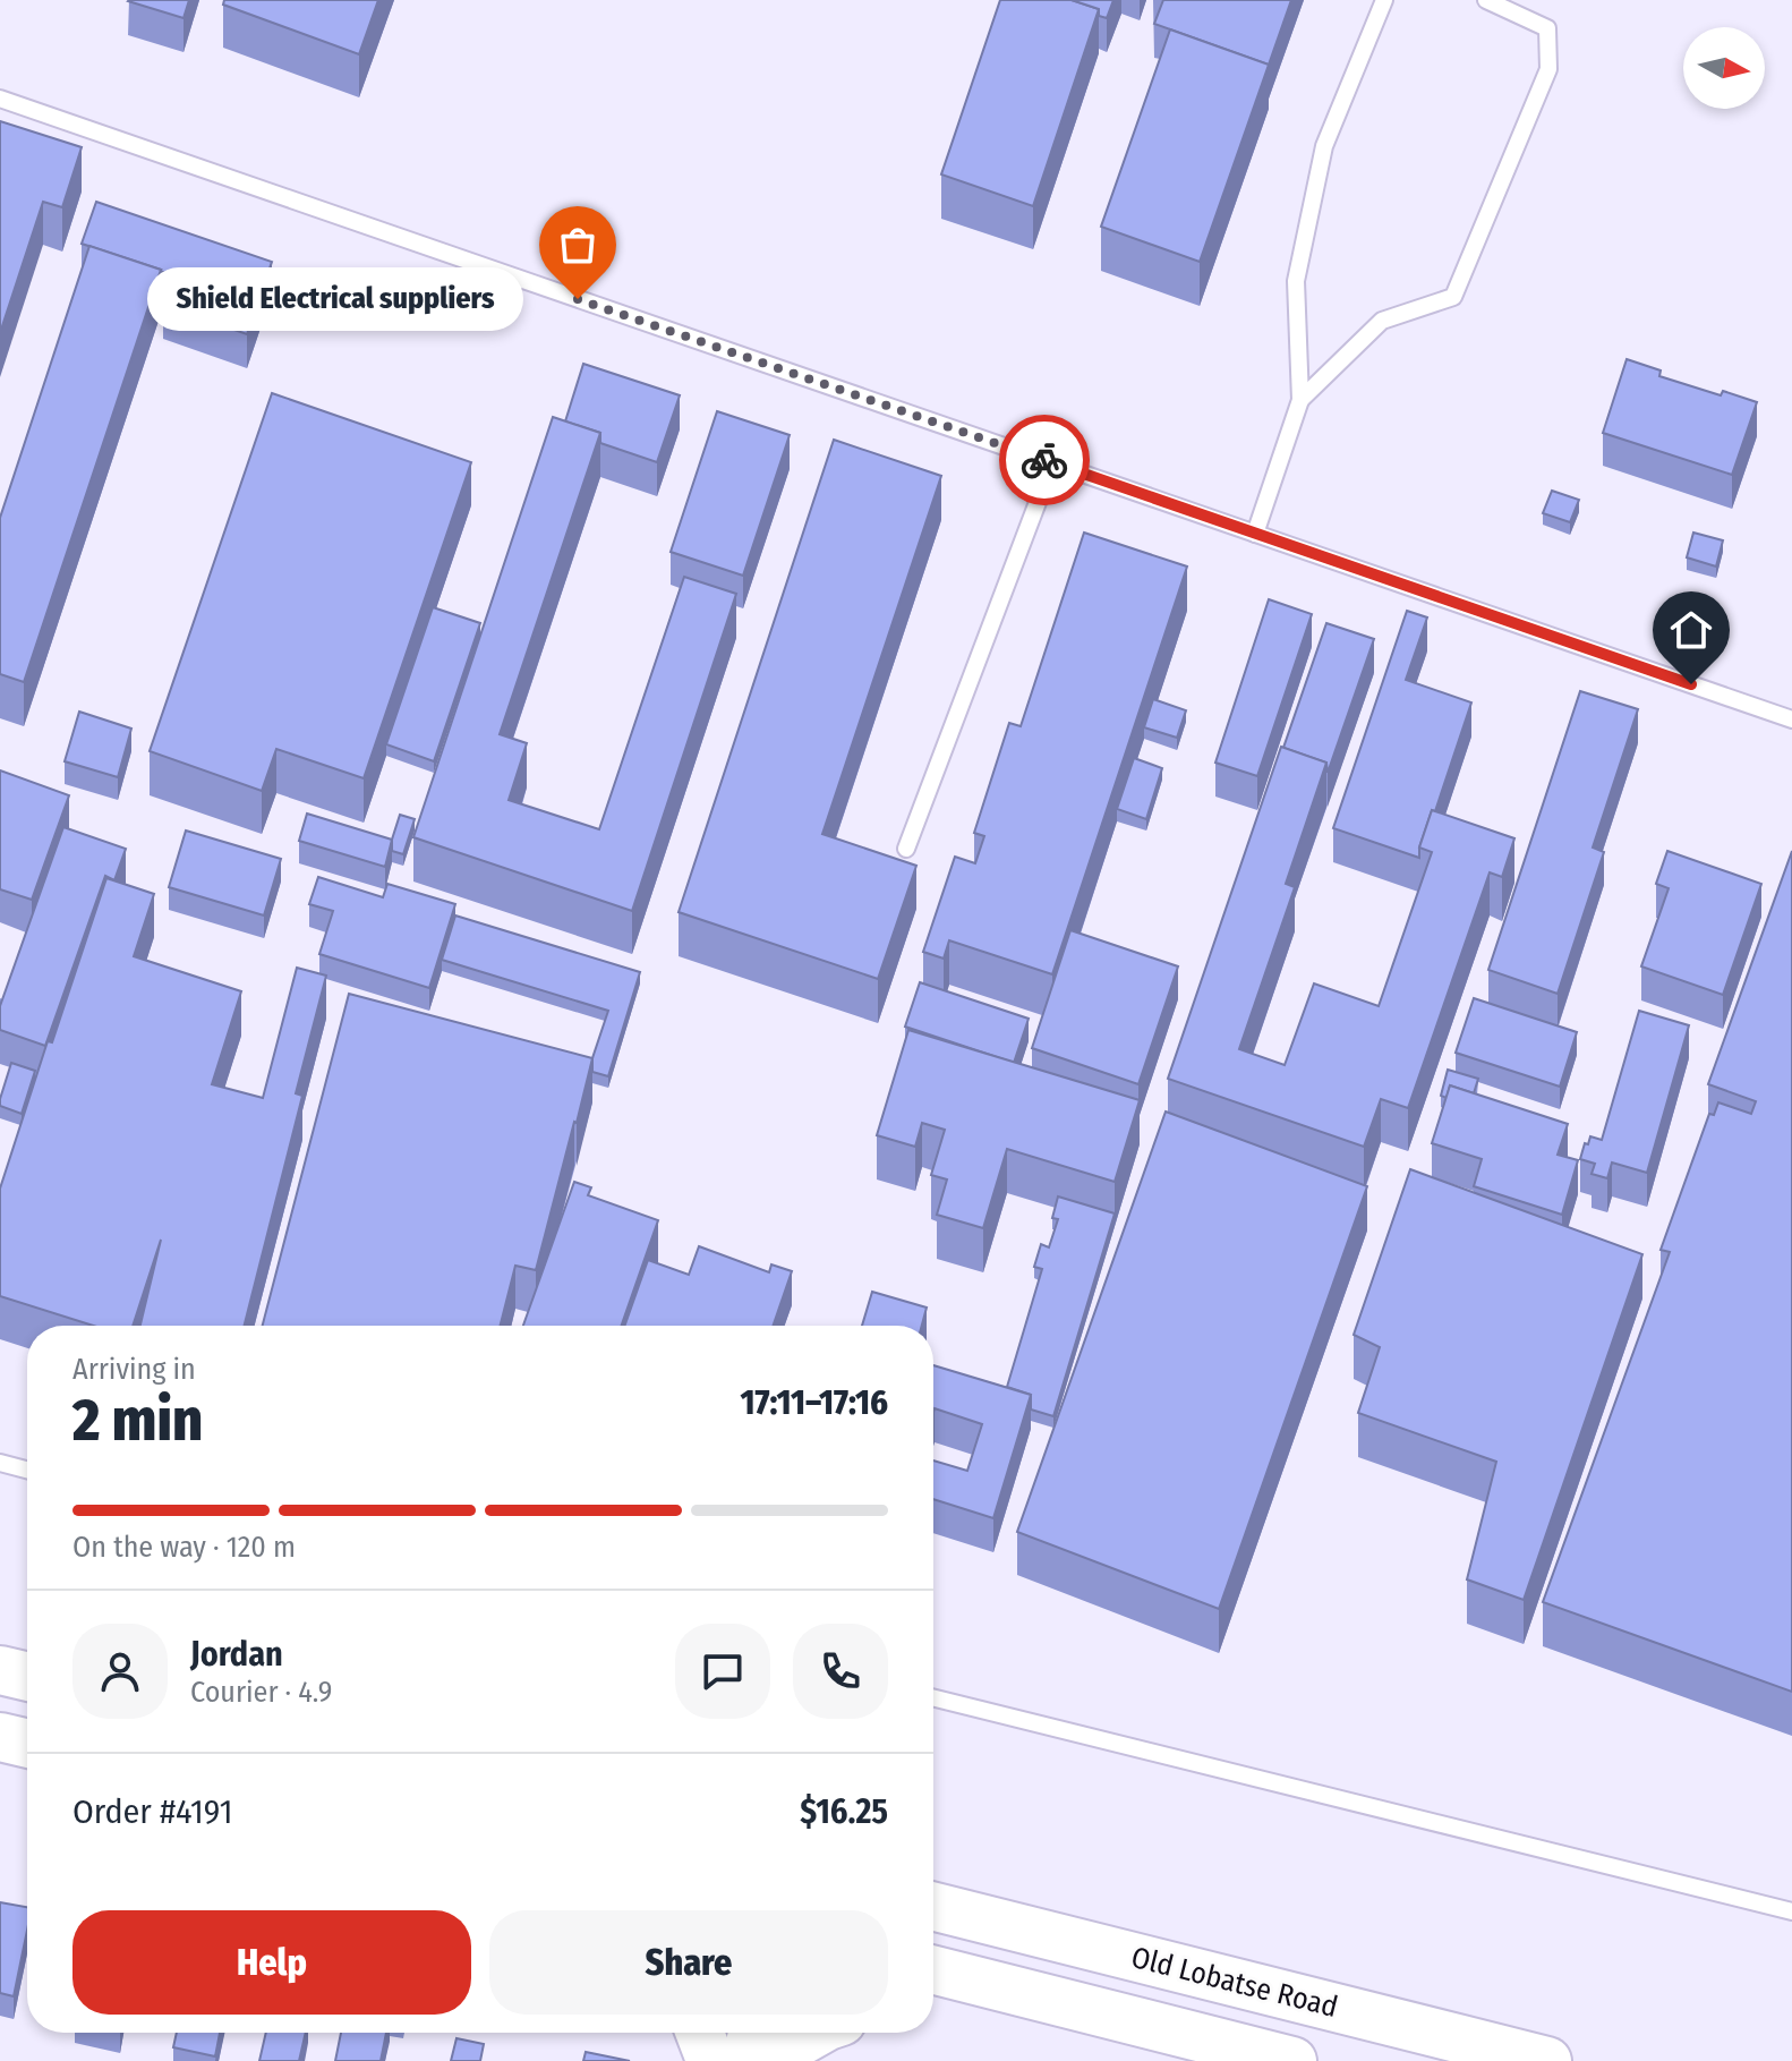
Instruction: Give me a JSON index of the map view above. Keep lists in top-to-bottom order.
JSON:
{
  "streets": {
    "main road": ["Old Lobatse Road"]
  },
  "places": ["Shield Electrical suppliers"],
  "north": "right",
  "page": {
    "bubble": "Shield Electrical suppliers",
    "heading": ["2 min", "Arriving in", "17:11–17:16"],
    "panel": [
      "Jordan",
      "Courier · 4.9",
      "Order #4191",
      "$16.25"
    ],
    "bar": "On the way · 120 m",
    "buttons": ["Help", "Share"]
  }
}
